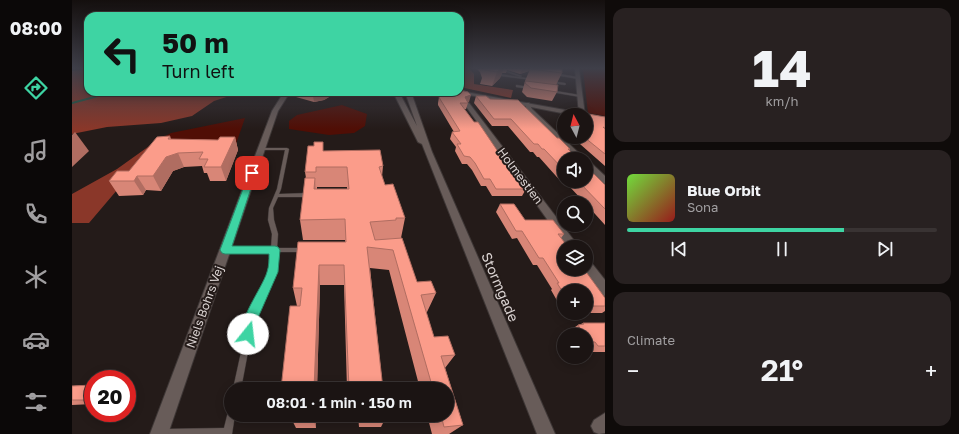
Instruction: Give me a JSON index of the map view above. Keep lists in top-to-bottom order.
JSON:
{
  "streets": {
    "street": ["Holmestien", "Stormgade", "Niels Bohrs Vej"]
  },
  "north": "top",
  "page": {
    "tabs": "08:00",
    "tile": [
      ["14", "km/h"],
      "Climate"
    ],
    "turn": ["50 m", "Turn left"],
    "map_buttons": ["+", "−"],
    "song": ["Blue Orbit", "Sona"],
    "heat": ["−", "21°", "+"],
    "limit": "20",
    "trip": "08:01 · 1 min · 150 m"
  }
}
